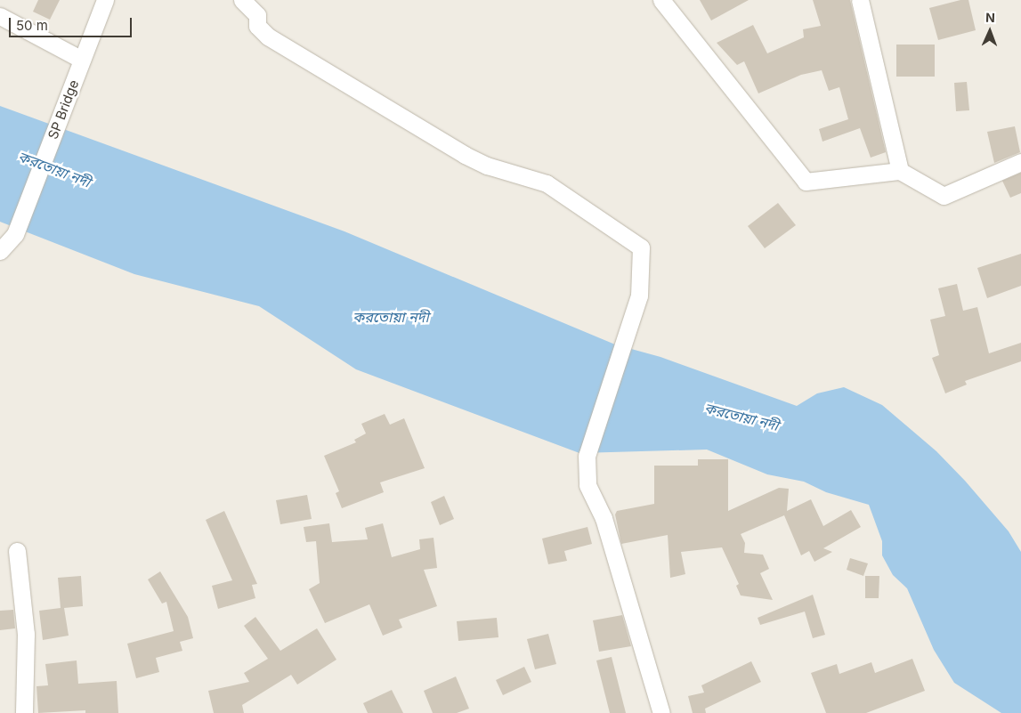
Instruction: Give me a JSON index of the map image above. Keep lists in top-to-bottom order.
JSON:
{
  "streets": {
    "street": ["SP Bridge"]
  },
  "water": ["করতোয়া নদী"],
  "scale_bar": "50 m",
  "north": "top"
}
